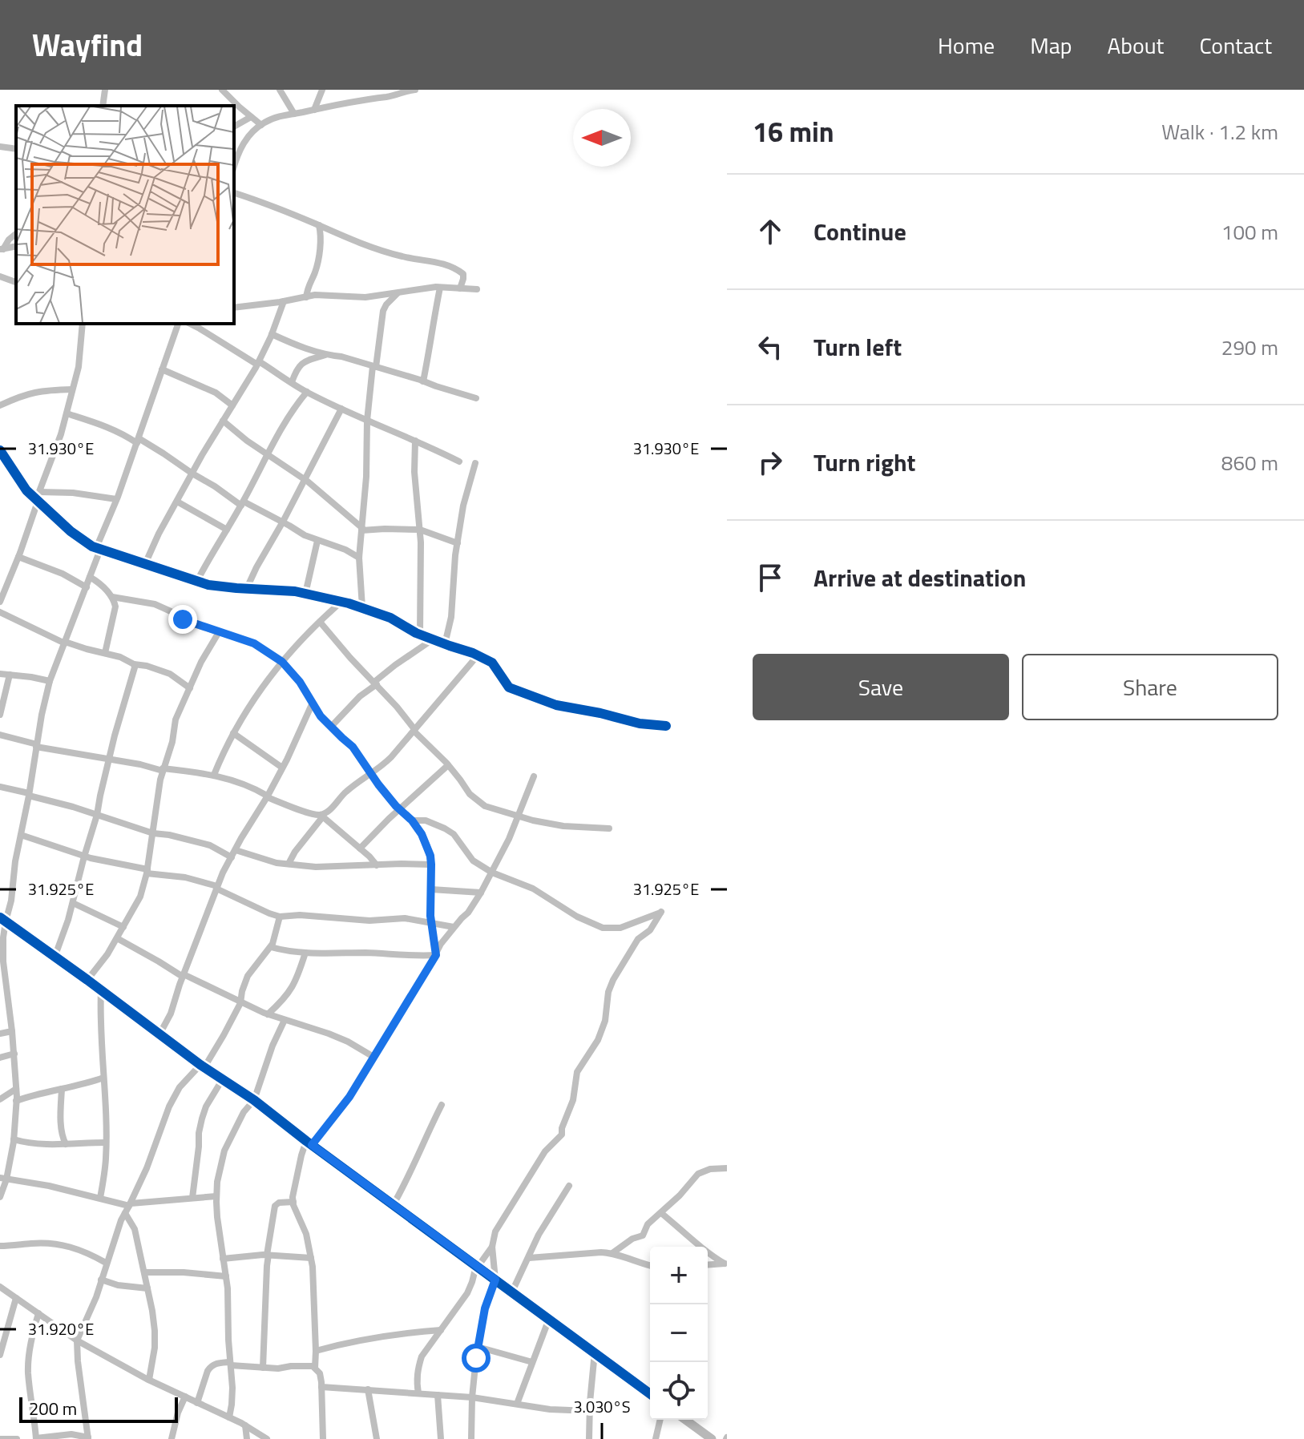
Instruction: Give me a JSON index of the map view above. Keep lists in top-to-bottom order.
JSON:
{
  "scale_bar": "200 m",
  "north": "left",
  "page": {
    "header": "Wayfind",
    "nav": [
      "Home",
      "Map",
      "About",
      "Contact"
    ],
    "heading": ["16 min", "Walk · 1.2 km"],
    "list": [
      ["Continue", "100 m"],
      ["Turn left", "290 m"],
      ["Turn right", "860 m"],
      "Arrive at destination"
    ],
    "buttons": ["Save", "Share"],
    "map_buttons": ["+", "−"],
    "scale": "200 m"
  },
  "coordinates": [
    "31.930°E",
    "31.925°E",
    "31.920°E",
    "3.030°S"
  ]
}
